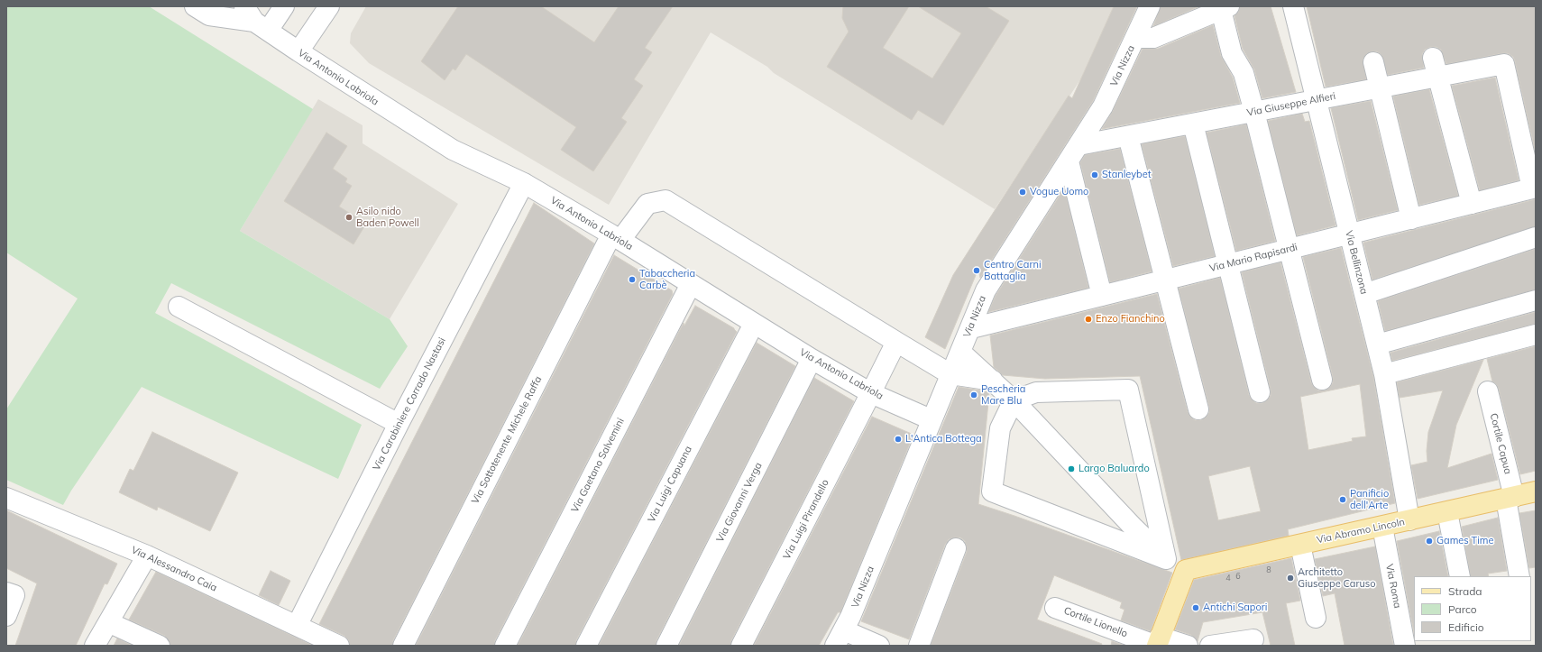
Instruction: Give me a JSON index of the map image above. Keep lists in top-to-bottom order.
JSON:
{
  "streets": {
    "main road": ["Via Abramo Lincoln"],
    "street": [
      "Via Nizza",
      "Via Antonio Labriola",
      "Via Giuseppe Alfieri",
      "Via Mario Rapisardi",
      "Via Bellinzona",
      "Via Carabiniere Corrado Nastasi",
      "Via Sottotenente Michele Raffa",
      "Cortile Capua",
      "Via Gaetano Salvemini",
      "Via Luigi Capuana",
      "Via Giovanni Verga",
      "Via Luigi Pirandello",
      "Via Alessandro Caia",
      "Via Roma",
      "Cortile Lionello"
    ]
  },
  "crossings": [
    ["Via Nizza", "Via Antonio Labriola"],
    ["Via Nizza", "Via Giuseppe Alfieri"],
    ["Via Nizza", "Via Mario Rapisardi"],
    ["Via Nizza", "Via Sottotenente Michele Raffa"],
    ["Via Antonio Labriola", "Via Carabiniere Corrado Nastasi"],
    ["Via Antonio Labriola", "Via Sottotenente Michele Raffa"],
    ["Via Antonio Labriola", "Via Gaetano Salvemini"],
    ["Via Antonio Labriola", "Via Luigi Capuana"],
    ["Via Antonio Labriola", "Via Giovanni Verga"],
    ["Via Antonio Labriola", "Via Luigi Pirandello"],
    ["Via Giuseppe Alfieri", "Via Mario Rapisardi"],
    ["Via Giuseppe Alfieri", "Via Bellinzona"],
    ["Via Mario Rapisardi", "Via Bellinzona"],
    ["Via Bellinzona", "Via Abramo Lincoln"],
    ["Via Carabiniere Corrado Nastasi", "Via Alessandro Caia"],
    ["Via Sottotenente Michele Raffa", "Via Luigi Pirandello"],
    ["Cortile Capua", "Via Abramo Lincoln"],
    ["Via Abramo Lincoln", "Via Roma"]
  ],
  "places": [
    "Stanleybet",
    "Vogue Uomo",
    "Asilo nido Baden Powell",
    "Centro Carni Battaglia",
    "Tabaccheria Carbè",
    "Enzo Fianchino",
    "Pescheria Mare Blu",
    "L'Antica Bottega",
    "Largo Baluardo",
    "Panificio dell'Arte",
    "Games Time",
    "Architetto Giuseppe Caruso",
    "Antichi Sapori"
  ],
  "house_numbers": ["8", "6", "4"],
  "legend": ["Strada", "Parco", "Edificio"]
}
